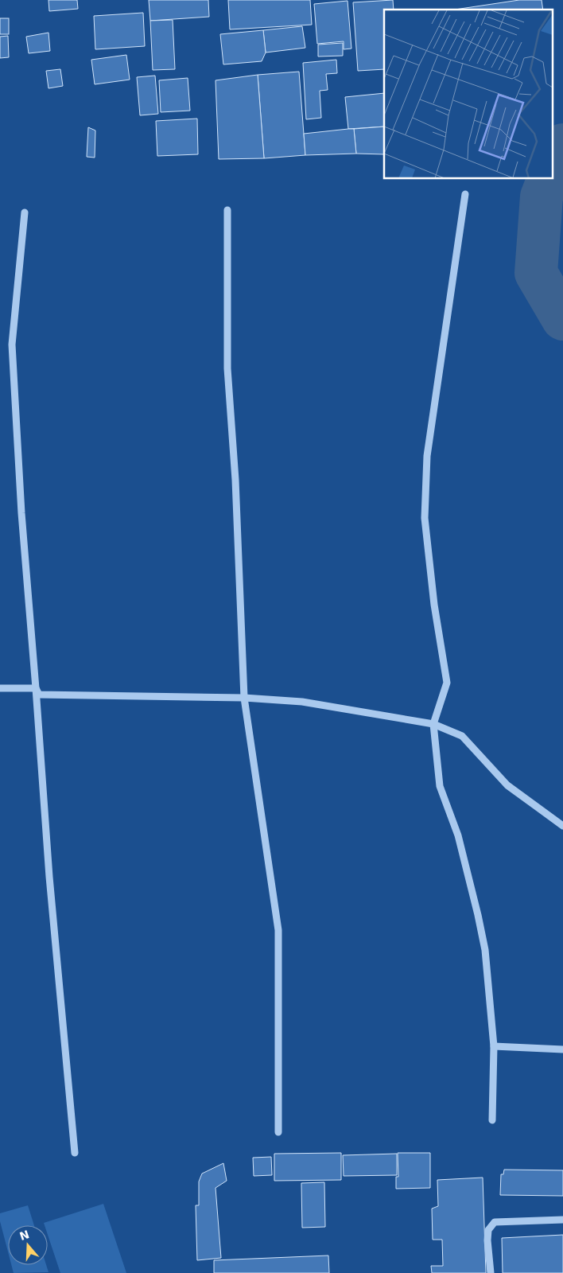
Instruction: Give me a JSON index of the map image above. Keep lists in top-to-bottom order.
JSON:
{
  "north": "top"
}
